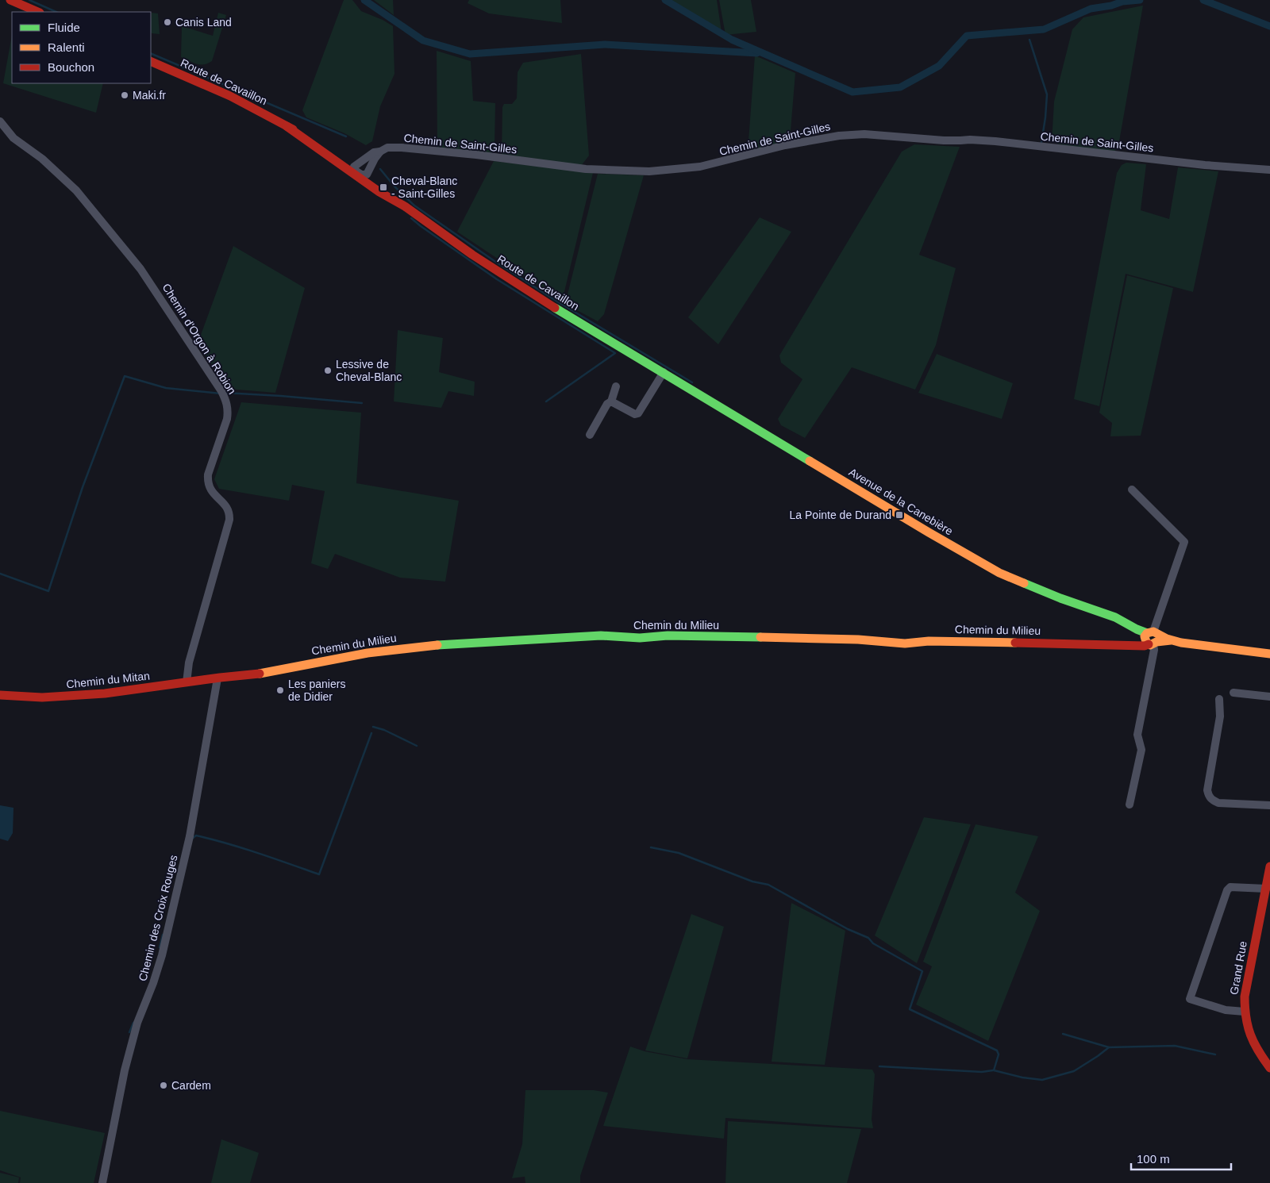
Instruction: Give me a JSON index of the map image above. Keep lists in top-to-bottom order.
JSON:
{
  "streets": {
    "main road": [
      "Route de Cavaillon",
      "Avenue de la Canebière",
      "Chemin du Milieu",
      "Chemin du Mitan",
      "Grand Rue"
    ],
    "street": ["Chemin de Saint-Gilles", "Chemin d'Orgon à Robion", "Chemin des Croix Rouges"]
  },
  "crossings": [
    ["Route de Cavaillon", "Chemin de Saint-Gilles"],
    ["Route de Cavaillon", "Avenue de la Canebière"],
    ["Chemin d'Orgon à Robion", "Chemin du Mitan"],
    ["Avenue de la Canebière", "Chemin du Milieu"],
    ["Chemin du Milieu", "Chemin du Mitan"],
    ["Chemin du Milieu", "Chemin des Croix Rouges"],
    ["Chemin du Mitan", "Chemin des Croix Rouges"]
  ],
  "places": {
    "other": [
      "Canis Land",
      "Maki.fr",
      "Lessive de Cheval-Blanc",
      "Les paniers de Didier",
      "Cardem"
    ],
    "transit": ["Cheval-Blanc - Saint-Gilles", "La Pointe de Durand"]
  },
  "legend": ["Fluide", "Ralenti", "Bouchon"],
  "scale_bar": "100 m"
}
